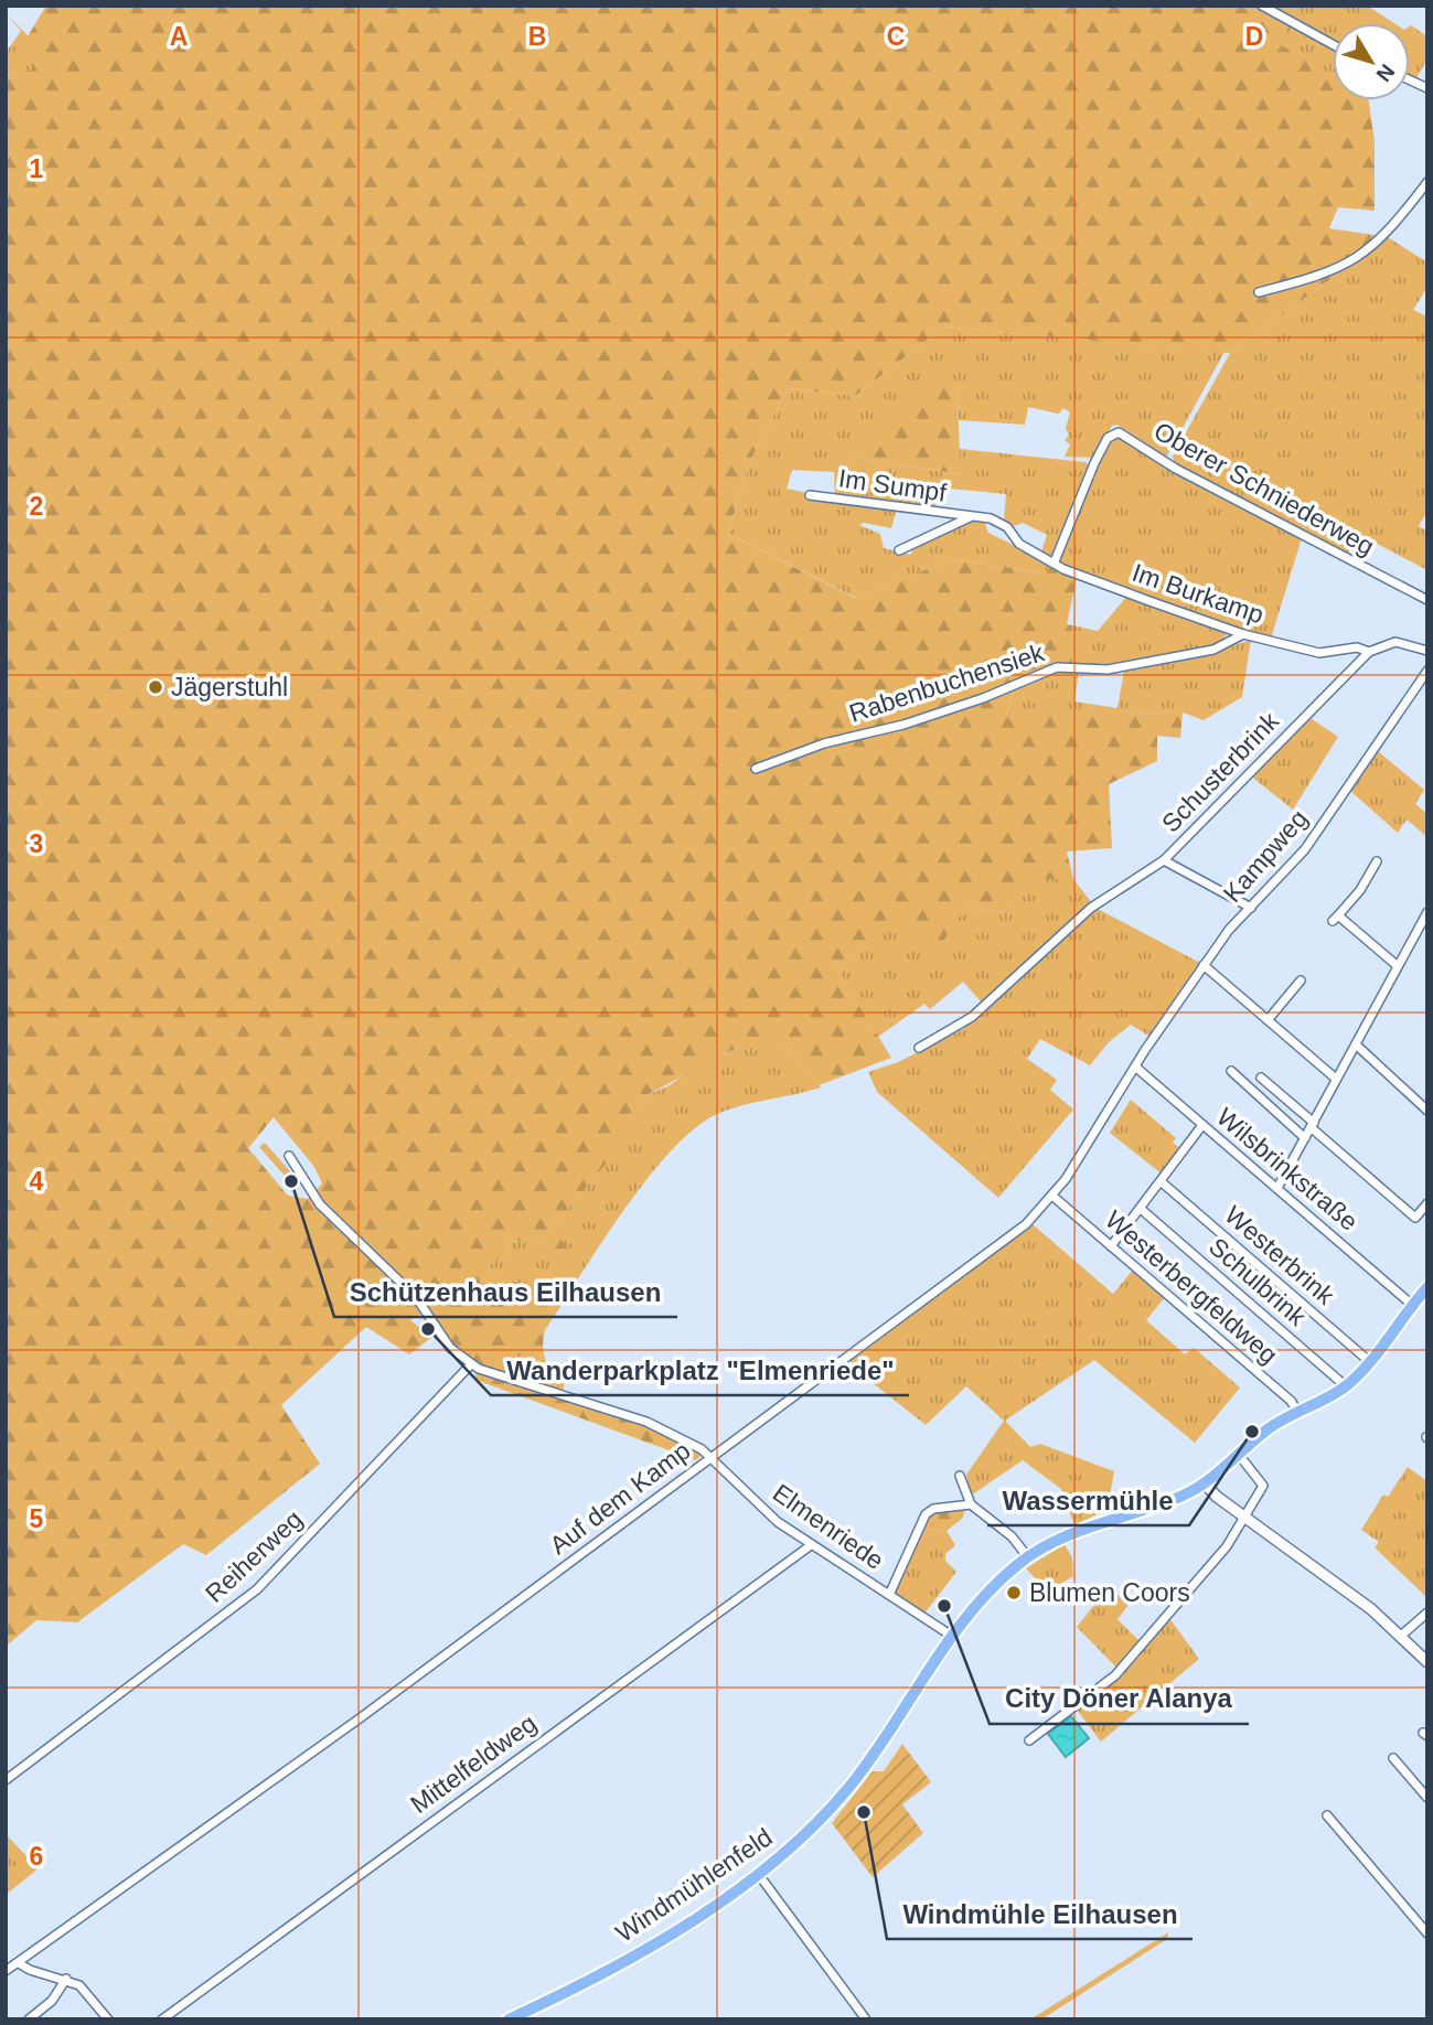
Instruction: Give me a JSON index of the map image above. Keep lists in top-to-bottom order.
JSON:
{
  "streets": {
    "main road": ["Windmühlenfeld"],
    "street": [
      "Im Sumpf",
      "Oberer Schniederweg",
      "Im Burkamp",
      "Rabenbuchensiek",
      "Schusterbrink",
      "Kampweg",
      "Wilsbrinkstraße",
      "Westerbrink",
      "Schulbrink",
      "Westerbergfeldweg",
      "Auf dem Kamp",
      "Elmenriede",
      "Reiherweg",
      "Mittelfeldweg"
    ]
  },
  "crossings": [
    ["Im Sumpf", "Im Burkamp"],
    ["Oberer Schniederweg", "Im Burkamp"],
    ["Im Burkamp", "Rabenbuchensiek"],
    ["Im Burkamp", "Schusterbrink"],
    ["Kampweg", "Wilsbrinkstraße"],
    ["Kampweg", "Auf dem Kamp"],
    ["Wilsbrinkstraße", "Auf dem Kamp"],
    ["Wilsbrinkstraße", "Windmühlenfeld"],
    ["Westerbrink", "Windmühlenfeld"],
    ["Schulbrink", "Windmühlenfeld"],
    ["Westerbergfeldweg", "Auf dem Kamp"],
    ["Westerbergfeldweg", "Windmühlenfeld"],
    ["Auf dem Kamp", "Elmenriede"],
    ["Elmenriede", "Reiherweg"],
    ["Elmenriede", "Mittelfeldweg"],
    ["Elmenriede", "Windmühlenfeld"]
  ],
  "places": [
    "Jägerstuhl",
    "Schützenhaus Eilhausen",
    "Wanderparkplatz \"Elmenriede\"",
    "Wassermühle",
    "Blumen Coors",
    "City Döner Alanya",
    "Windmühle Eilhausen"
  ],
  "north": "bottom right",
  "grid": {
    "columns": [
      "A",
      "B",
      "C",
      "D"
    ],
    "rows": [
      "1",
      "2",
      "3",
      "4",
      "5",
      "6"
    ]
  }
}
